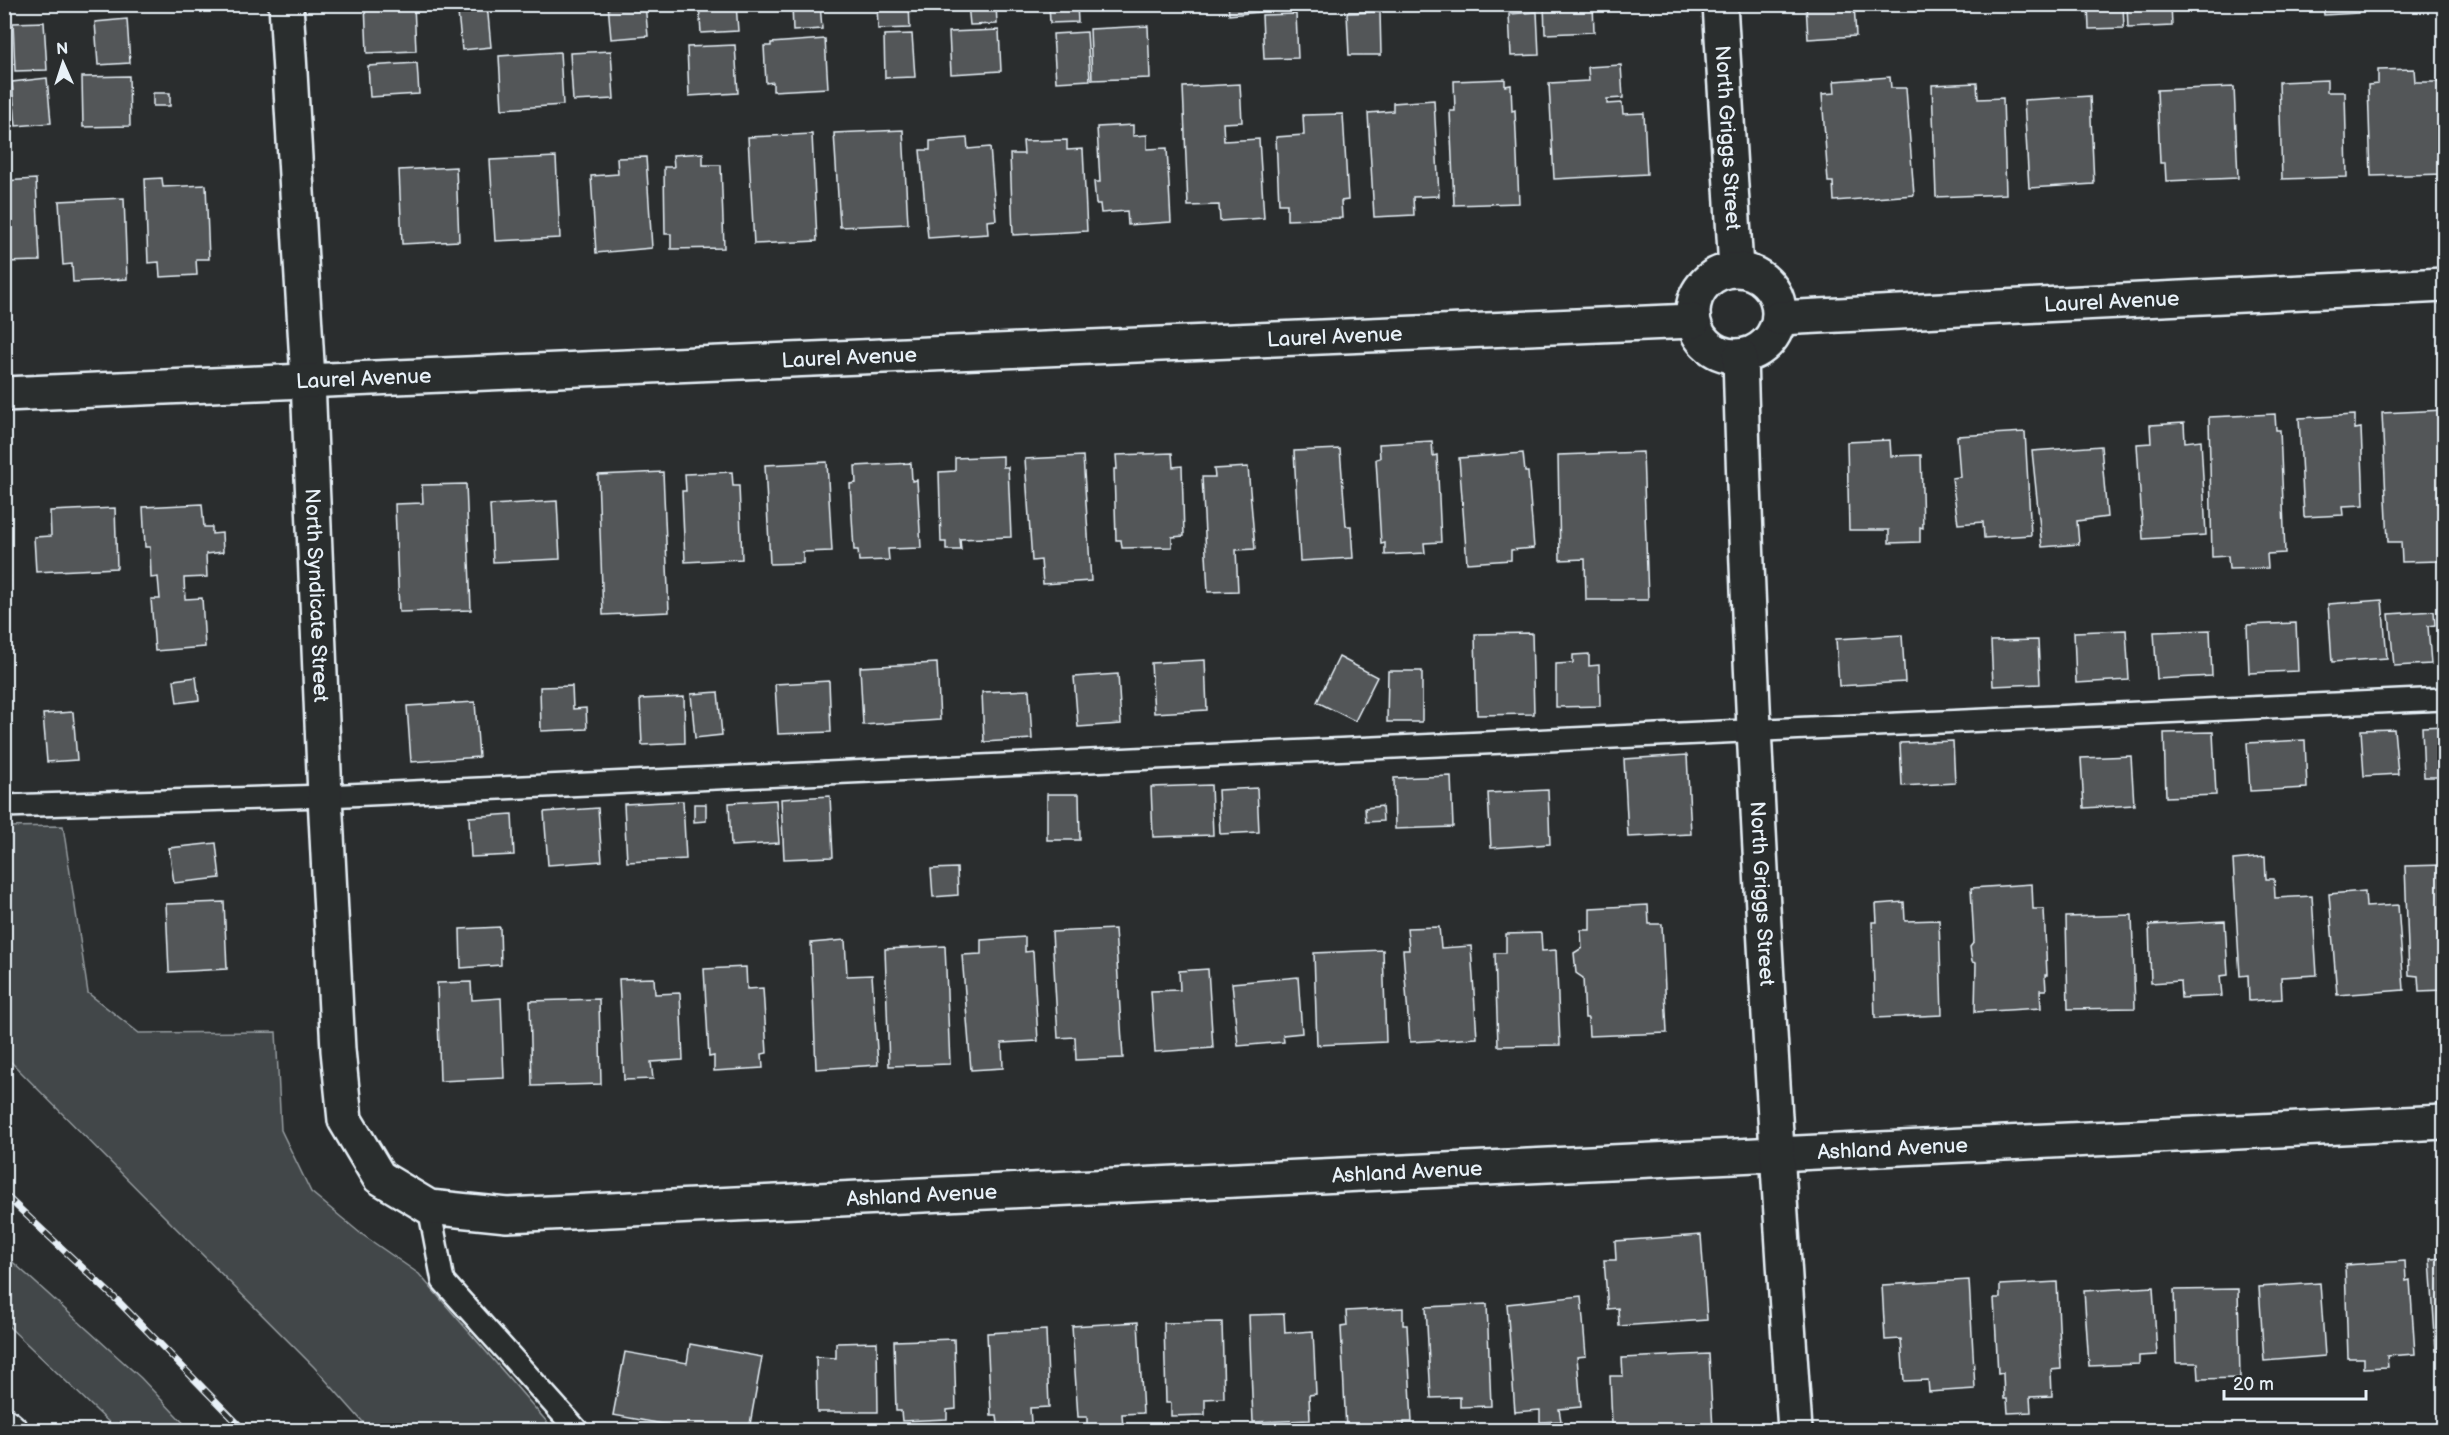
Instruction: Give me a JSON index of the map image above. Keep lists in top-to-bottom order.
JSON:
{
  "streets": {
    "street": [
      "North Griggs Street",
      "Laurel Avenue",
      "North Syndicate Street",
      "Ashland Avenue"
    ]
  },
  "crossings": [
    ["North Griggs Street", "Laurel Avenue"],
    ["North Griggs Street", "Ashland Avenue"],
    ["Laurel Avenue", "North Syndicate Street"],
    ["North Syndicate Street", "Ashland Avenue"]
  ],
  "scale_bar": "20 m",
  "north": "top"
}
